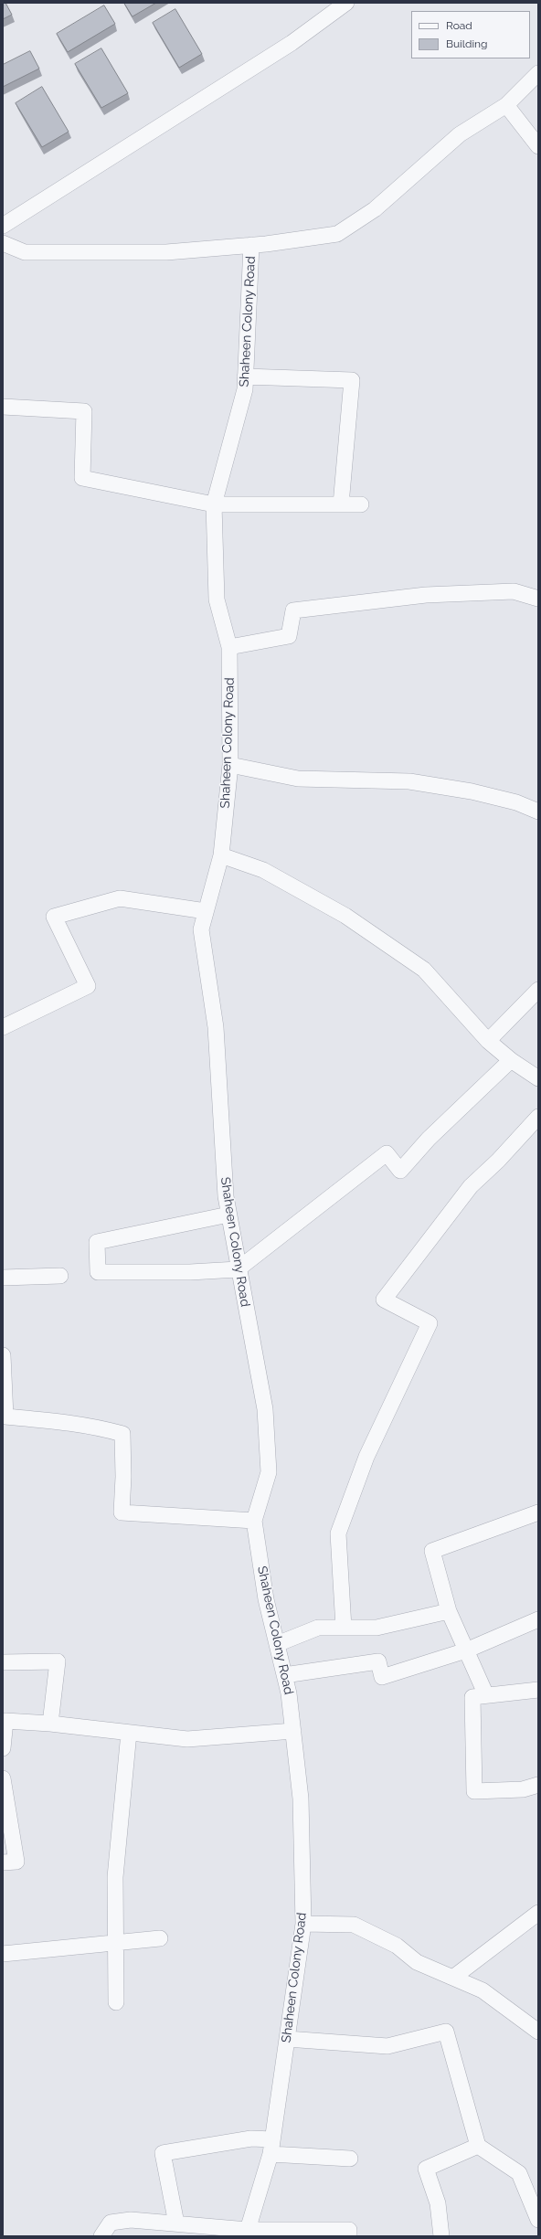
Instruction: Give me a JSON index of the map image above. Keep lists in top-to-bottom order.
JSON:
{
  "streets": {
    "street": ["Shaheen Colony Road"]
  },
  "legend": ["Road", "Building"]
}
